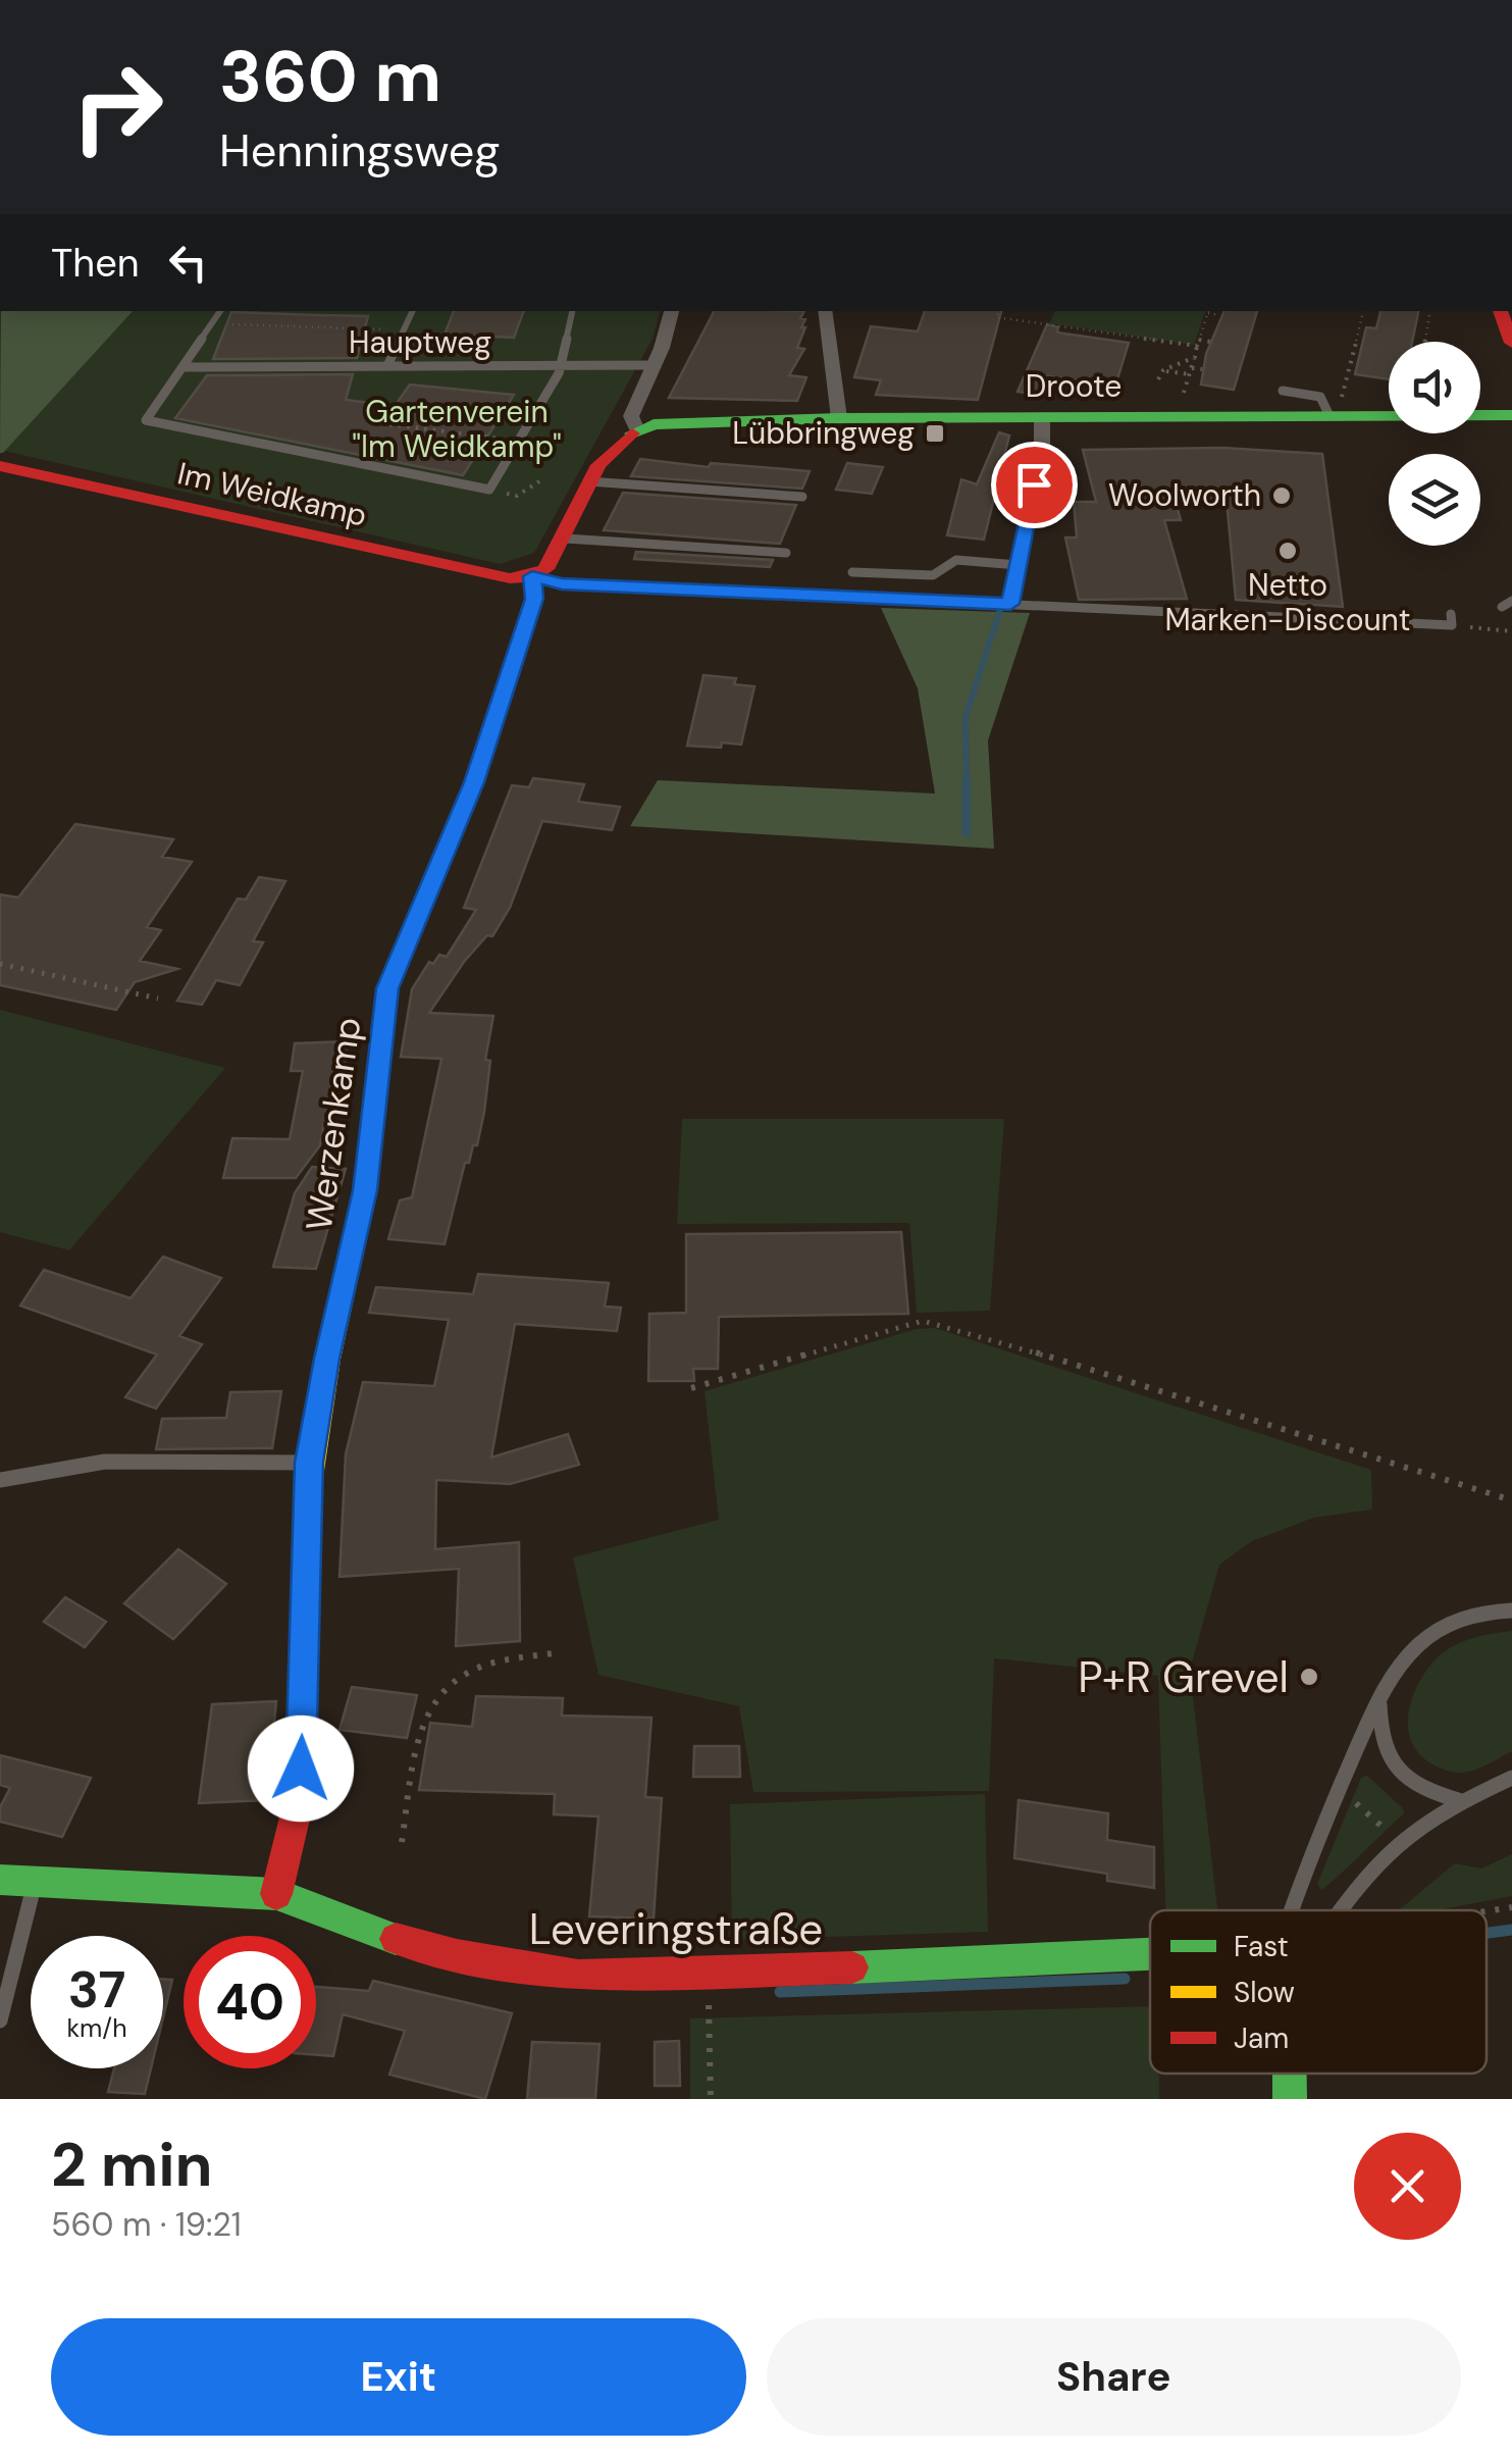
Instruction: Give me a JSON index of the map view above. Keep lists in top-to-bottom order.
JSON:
{
  "streets": {
    "street": [
      "Droote",
      "Im Weidkamp",
      "Werzenkamp",
      "Leveringstraße"
    ],
    "lane": ["Hauptweg"]
  },
  "crossings": [
    ["Im Weidkamp", "Werzenkamp"],
    ["Werzenkamp", "Leveringstraße"]
  ],
  "parks": ["Gartenverein \"Im Weidkamp\""],
  "places": {
    "transit": ["Lübbringweg"],
    "other": ["Woolworth", "Netto Marken-Discount", "P+R Grevel"]
  },
  "legend": ["Fast", "Slow", "Jam"],
  "page": {
    "turn": ["360 m", "Henningsweg"],
    "then": "Then",
    "speed": "37 km/h",
    "limit": "40",
    "heading": ["2 min", "560 m · 19:21"],
    "buttons": ["Exit", "Share"]
  }
}
